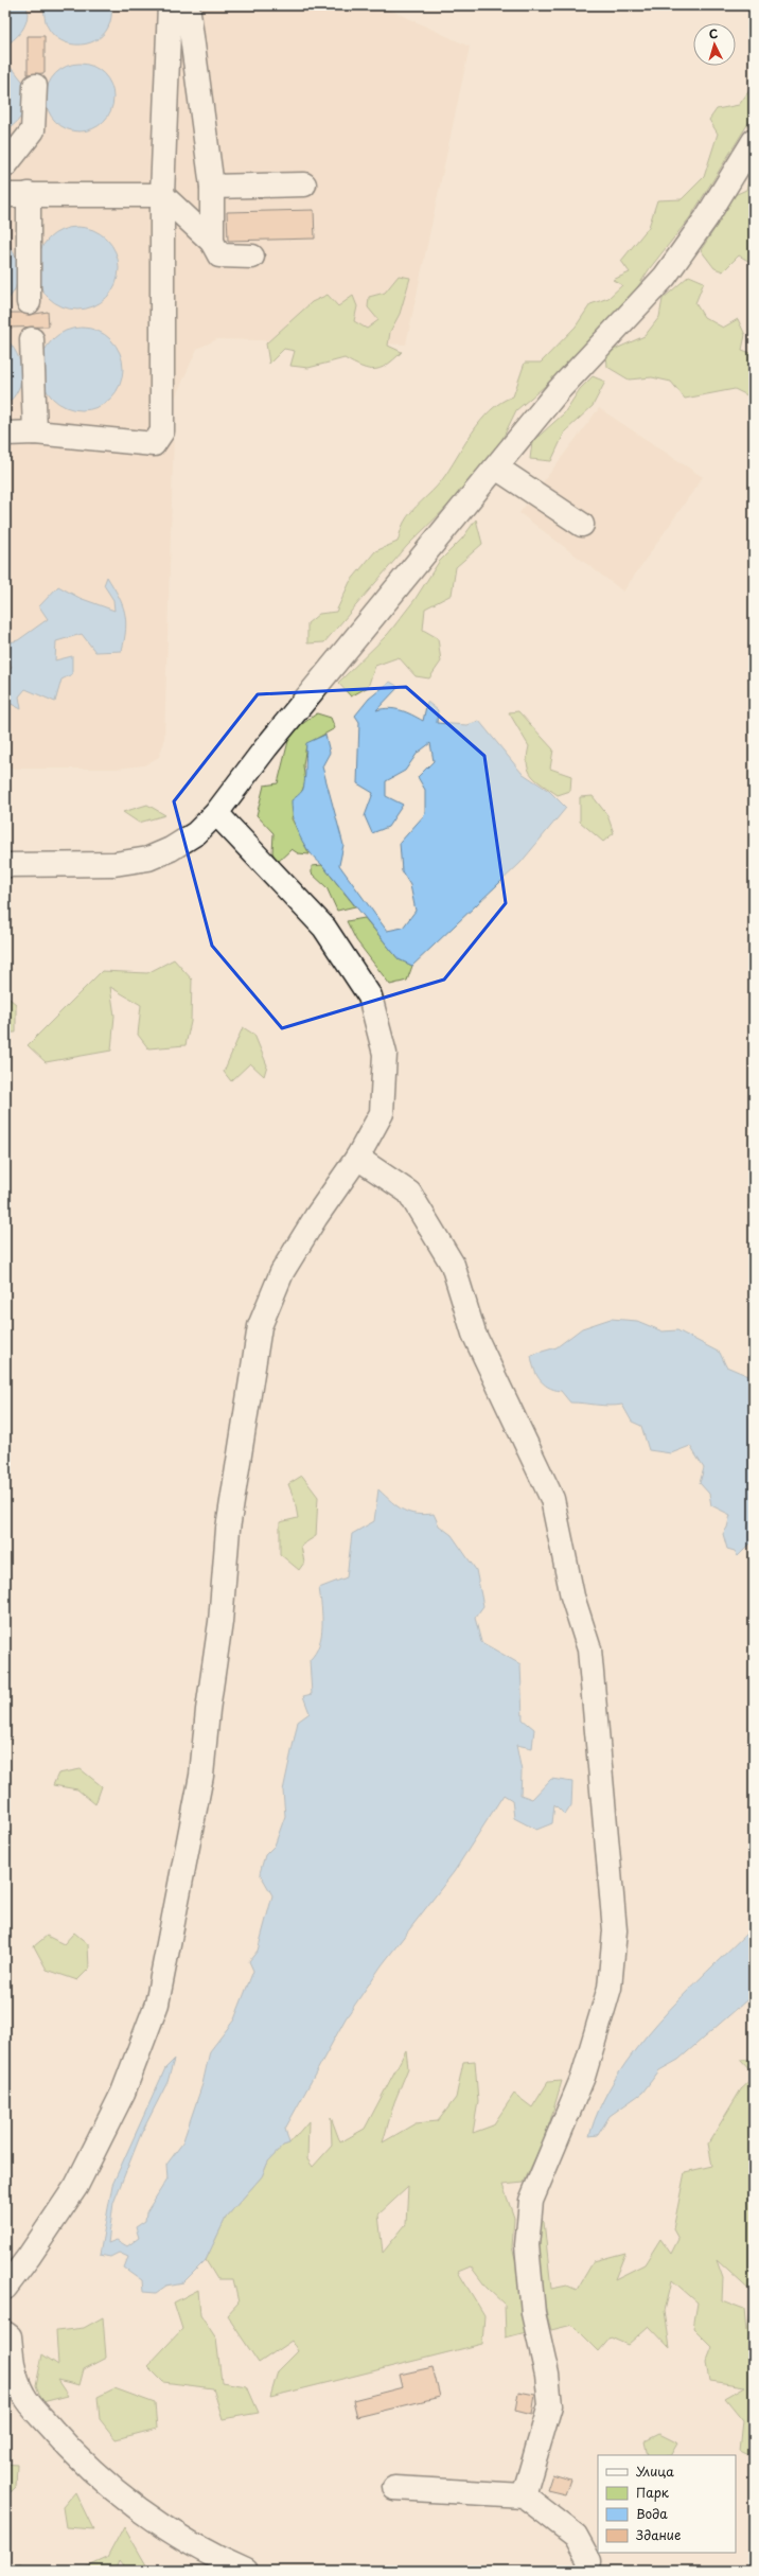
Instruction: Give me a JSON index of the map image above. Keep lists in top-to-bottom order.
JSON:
{
  "legend": [
    "Улица",
    "Парк",
    "Вода",
    "Здание"
  ],
  "north": "top"
}
